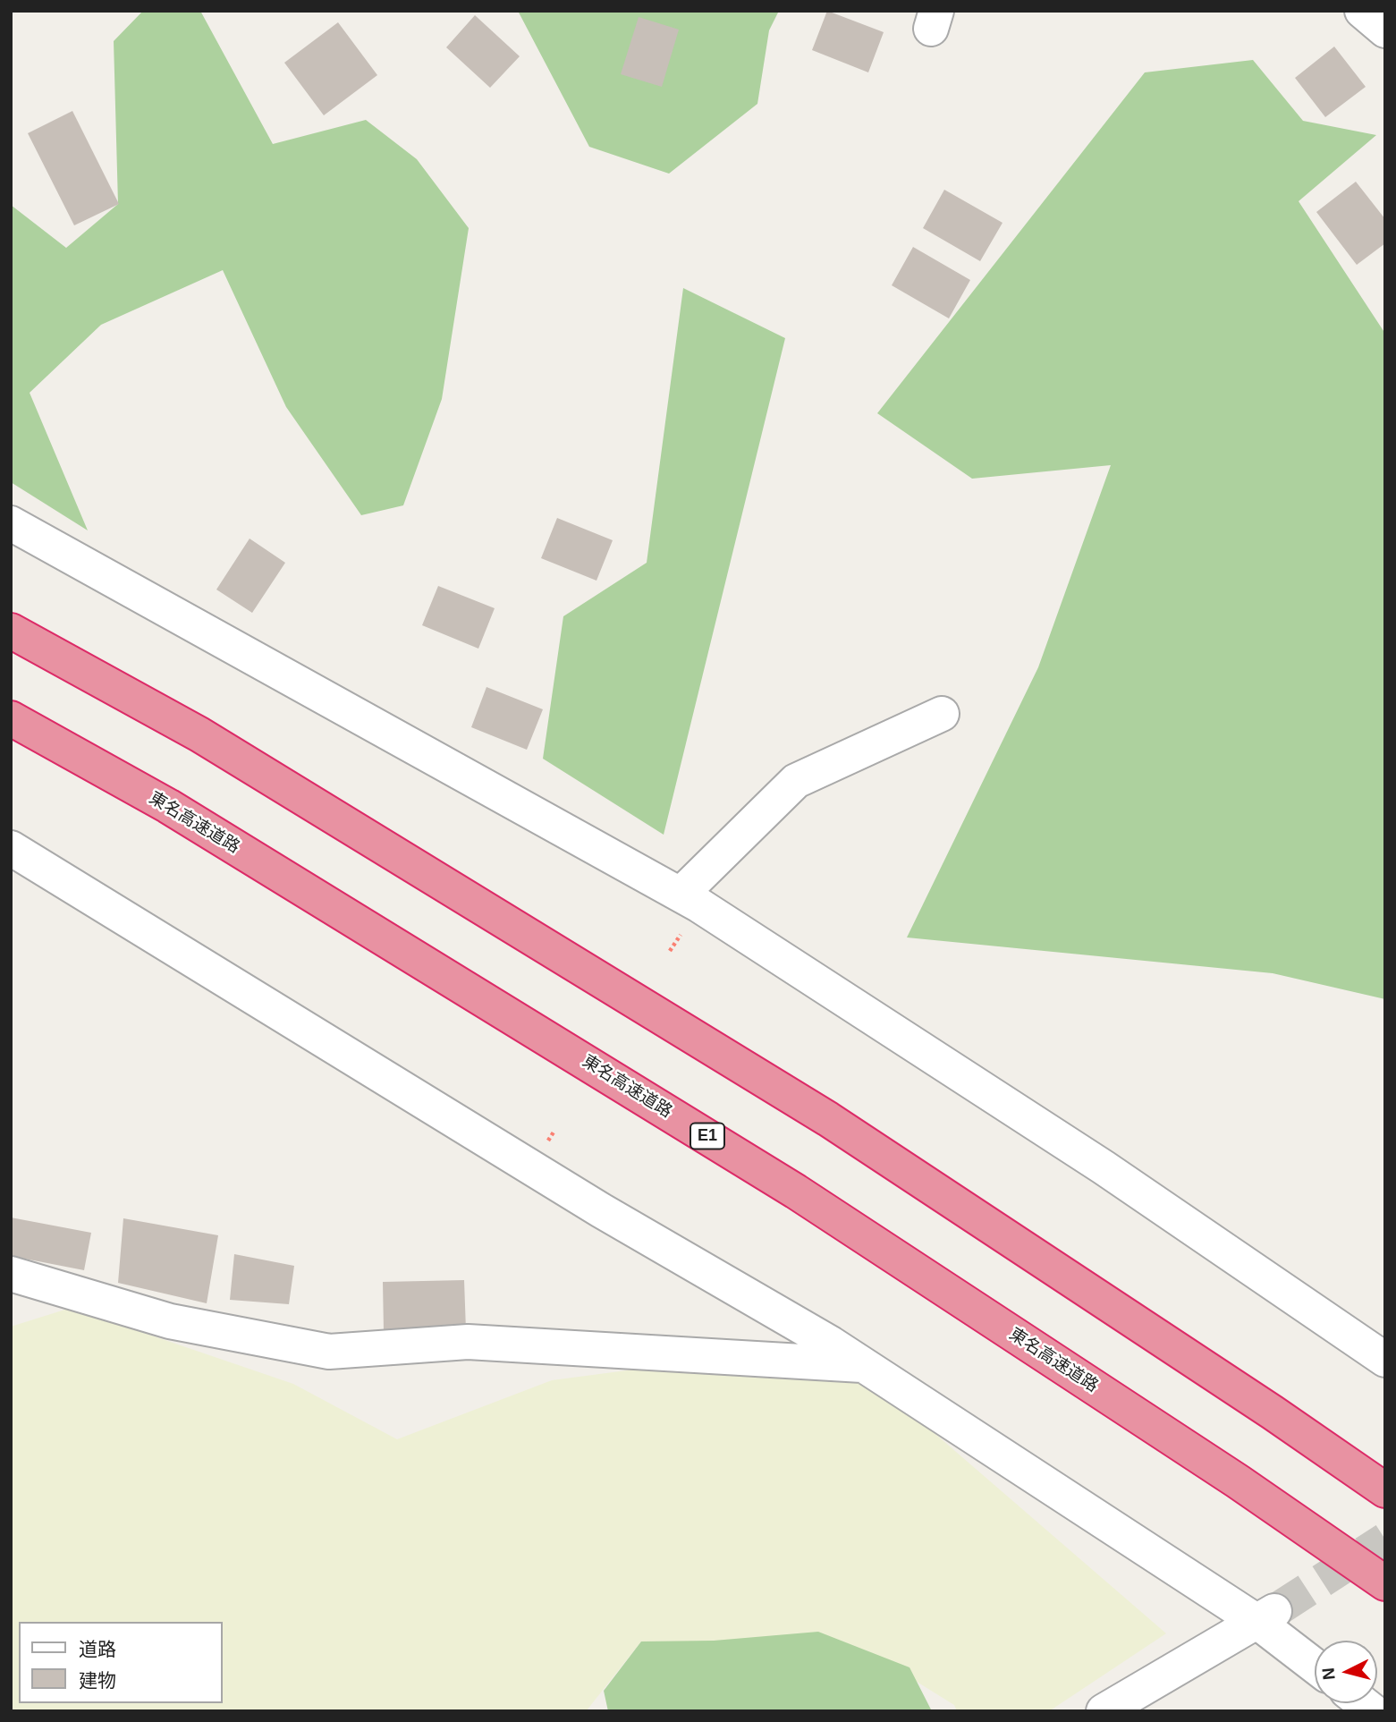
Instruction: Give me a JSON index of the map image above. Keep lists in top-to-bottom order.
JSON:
{
  "streets": {
    "highway": ["東名高速道路", "E1"]
  },
  "legend": ["道路", "建物"],
  "north": "left"
}
